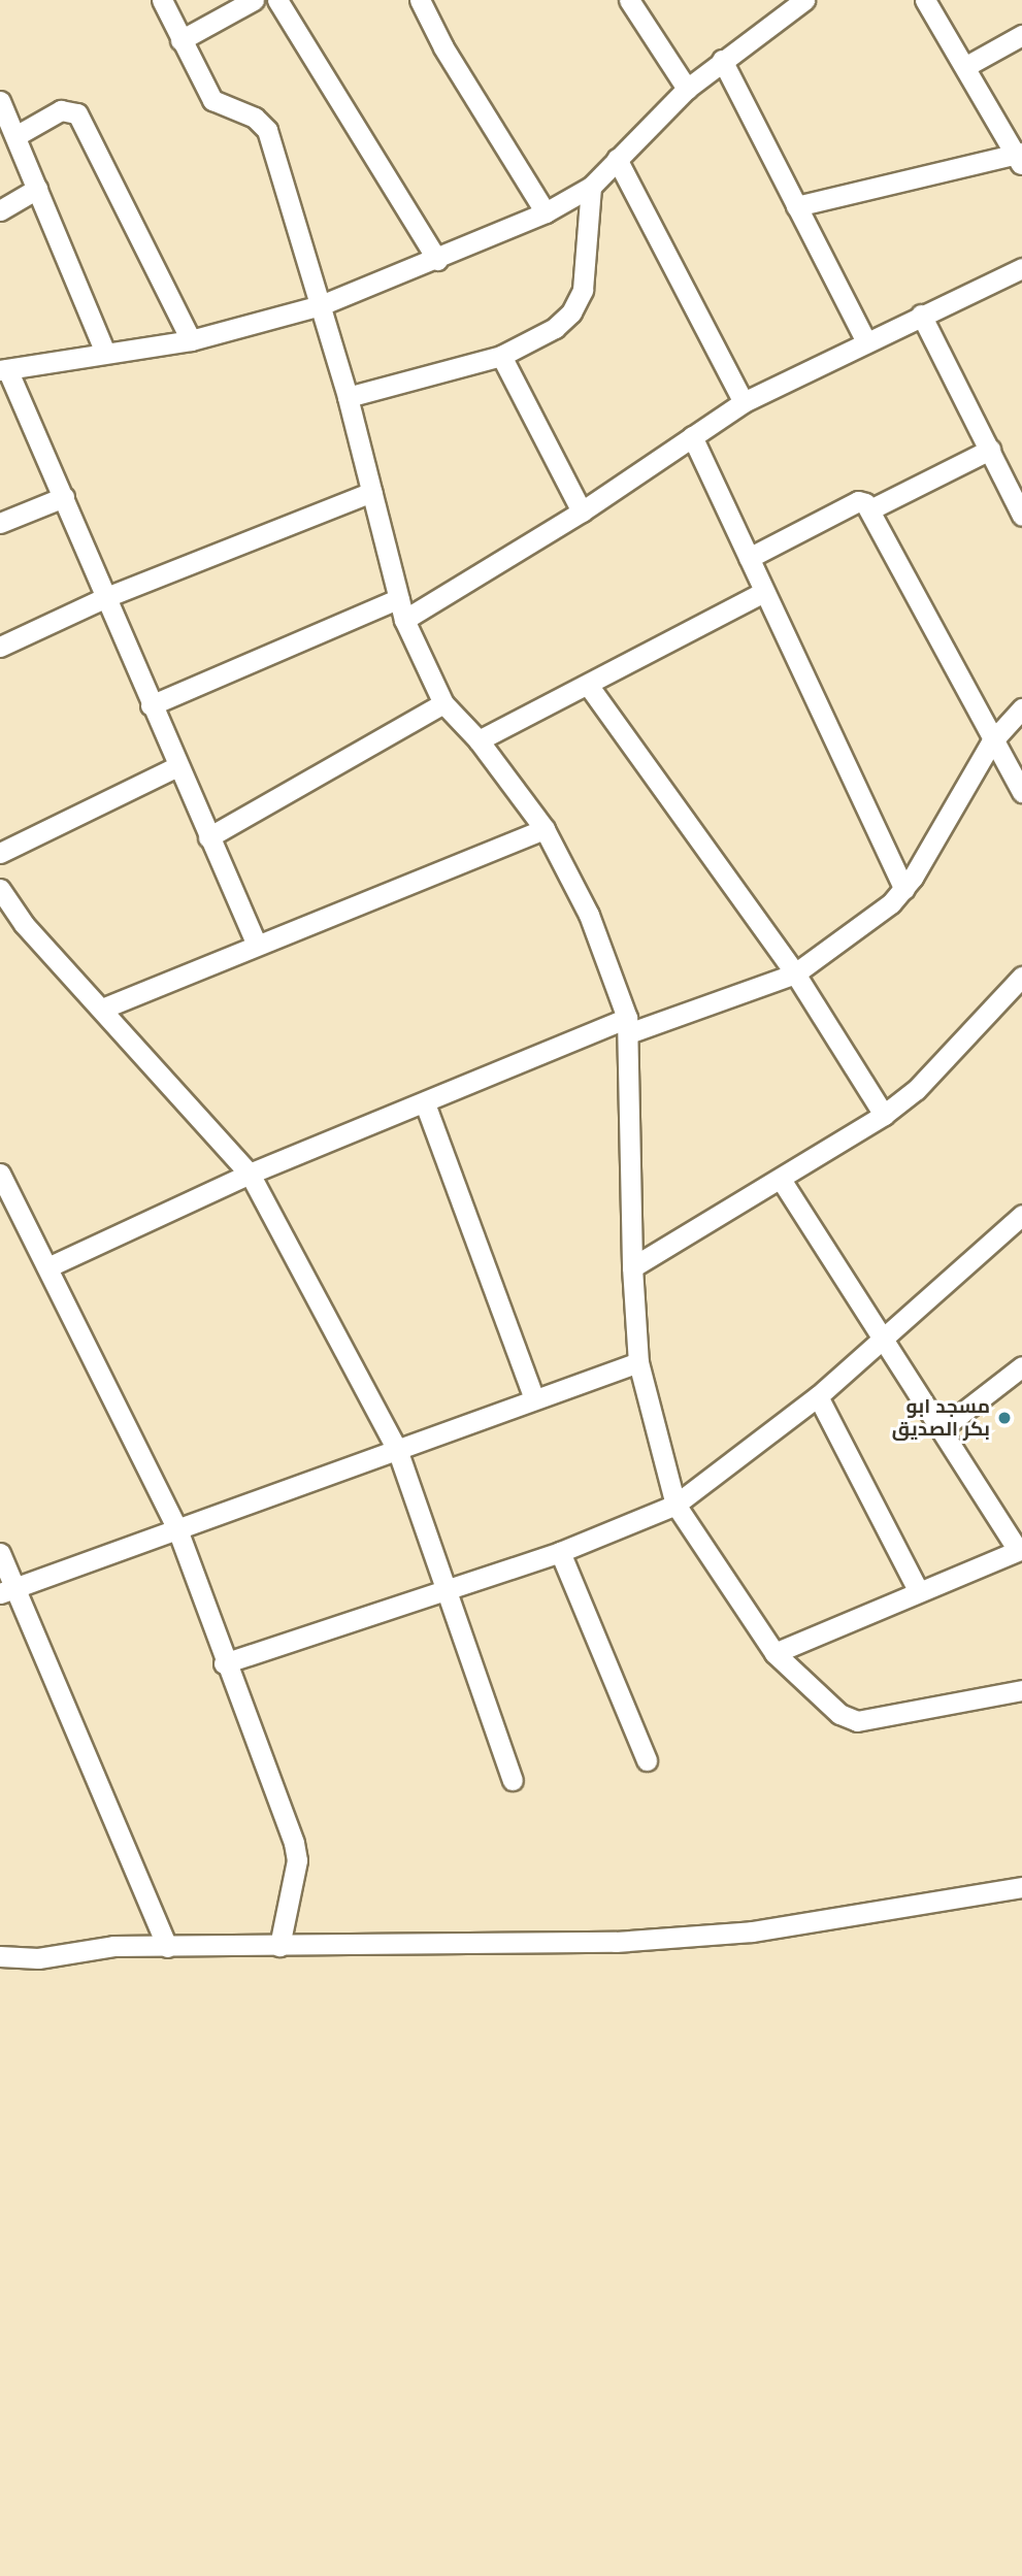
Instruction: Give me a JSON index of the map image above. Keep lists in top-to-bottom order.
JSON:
{
  "places": ["مسجد ابو بكر الصديق"]
}
